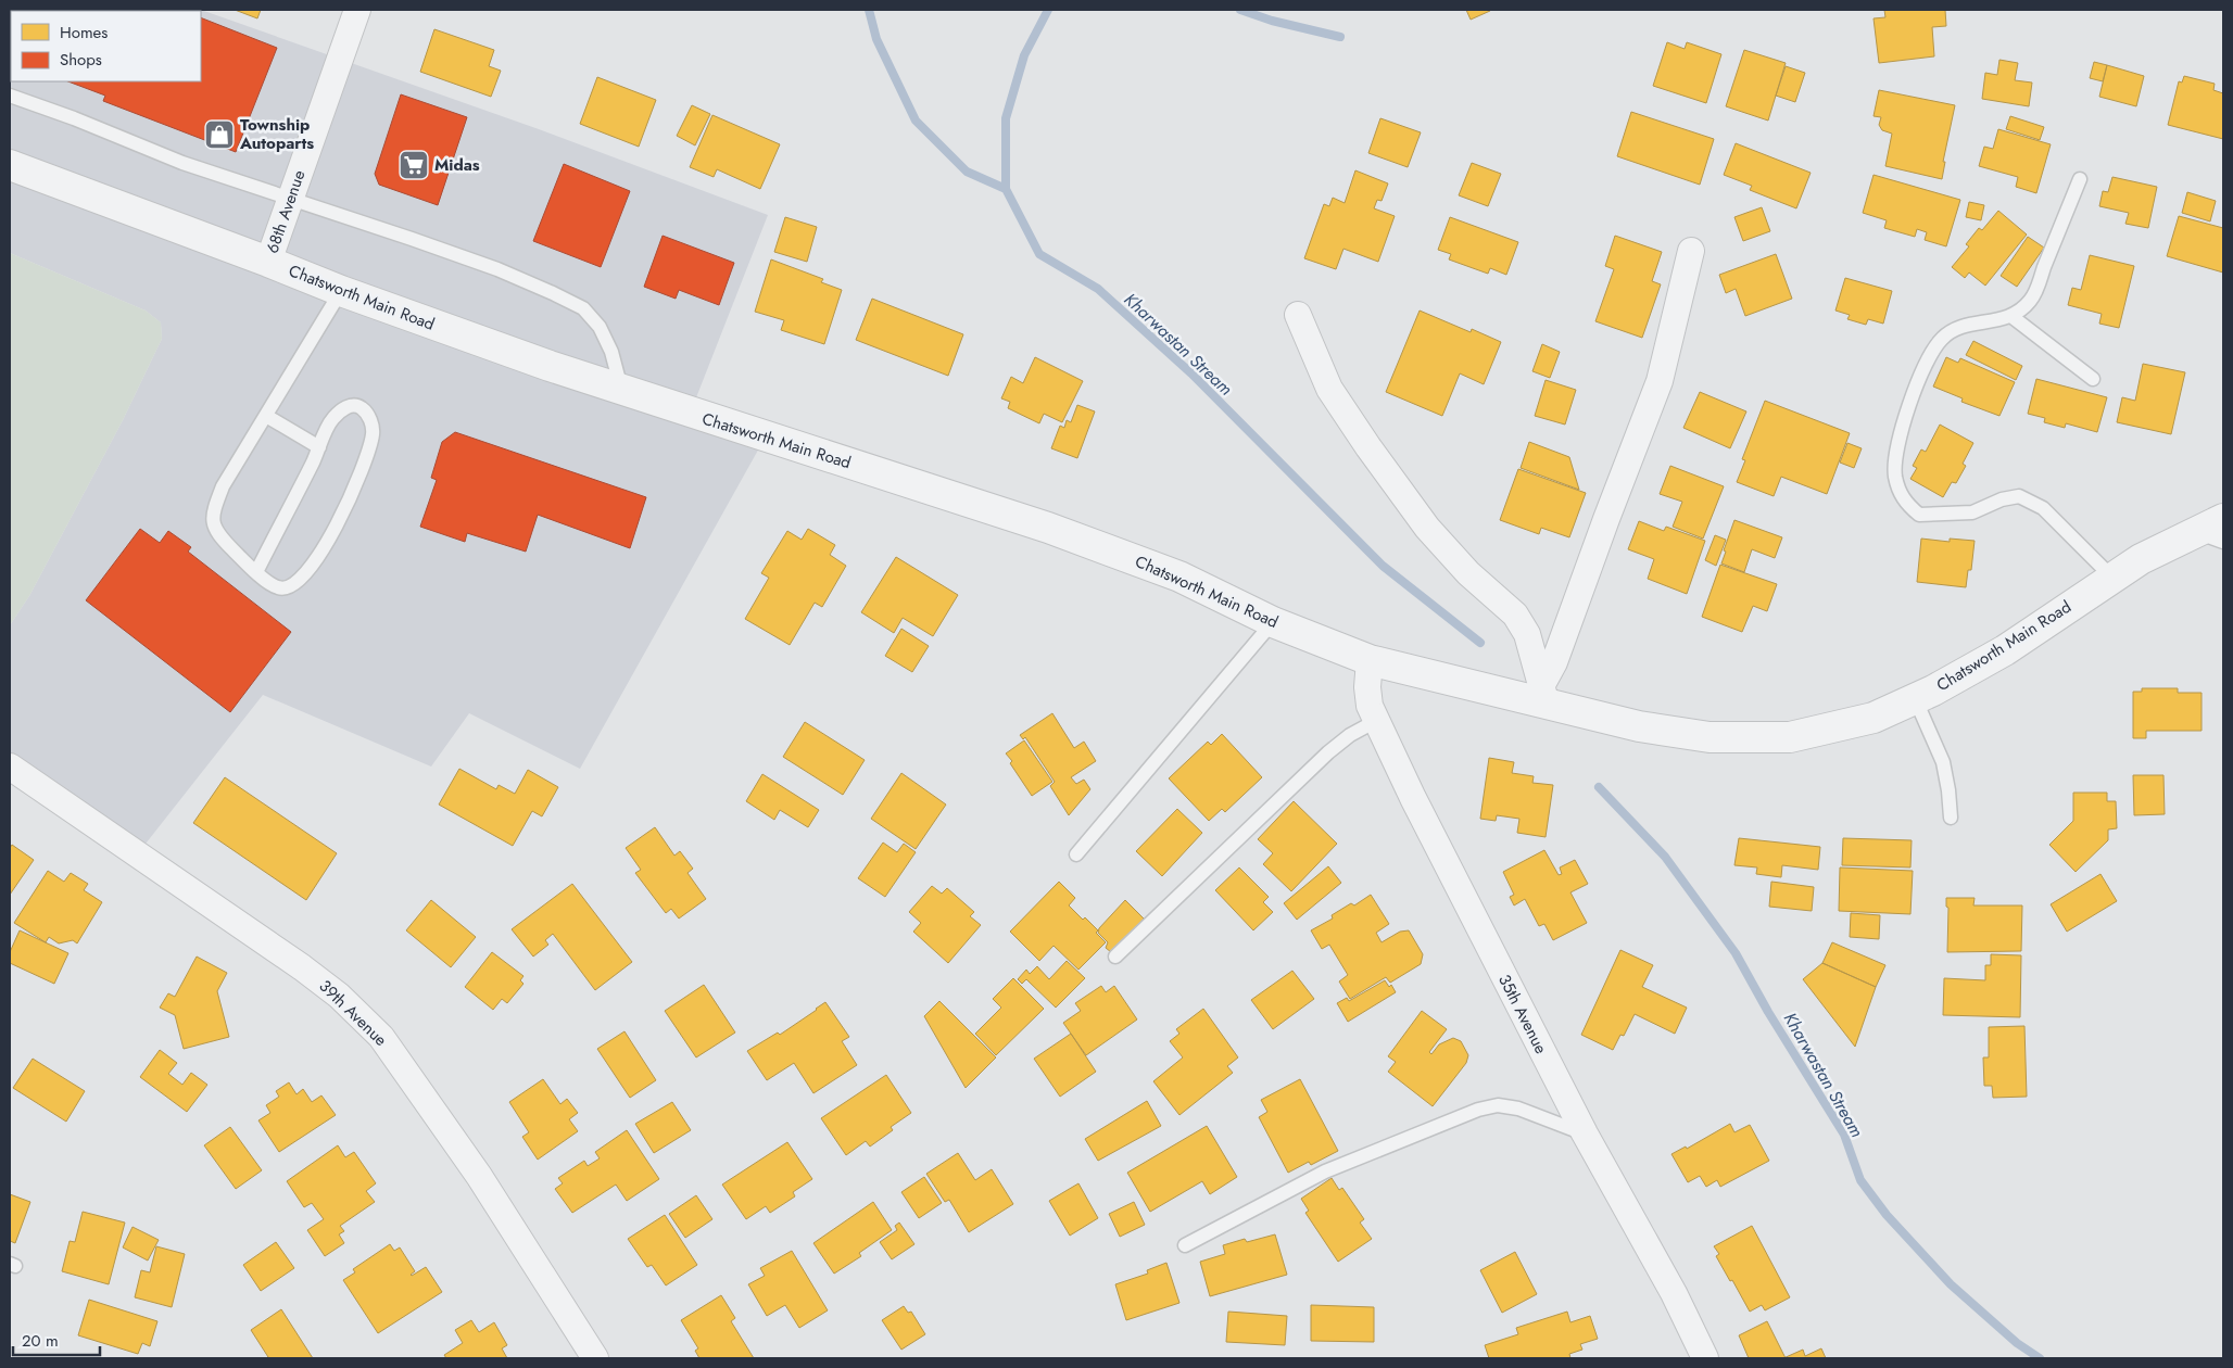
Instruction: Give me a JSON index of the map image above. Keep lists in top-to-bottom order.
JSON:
{
  "streets": {
    "street": [
      "68th Avenue",
      "Chatsworth Main Road",
      "39th Avenue",
      "35th Avenue"
    ]
  },
  "crossings": [
    ["68th Avenue", "Chatsworth Main Road"],
    ["Chatsworth Main Road", "35th Avenue"]
  ],
  "water": ["Kharwastan Stream"],
  "places": {
    "shop": ["Township Autoparts"],
    "supermarket": ["Midas"]
  },
  "legend": ["Homes", "Shops"],
  "scale_bar": "20 m"
}
